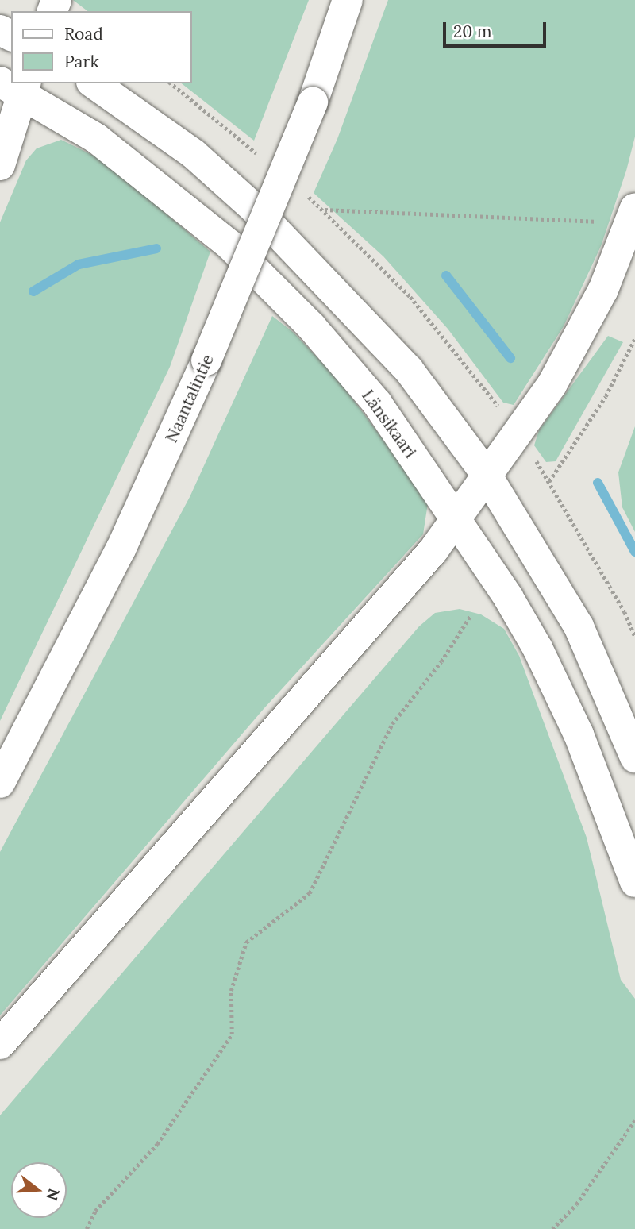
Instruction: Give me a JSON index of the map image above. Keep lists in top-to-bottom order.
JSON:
{
  "streets": {
    "main road": ["Naantalintie", "Länsikaari"]
  },
  "legend": ["Road", "Park"],
  "scale_bar": "20 m",
  "north": "right"
}
